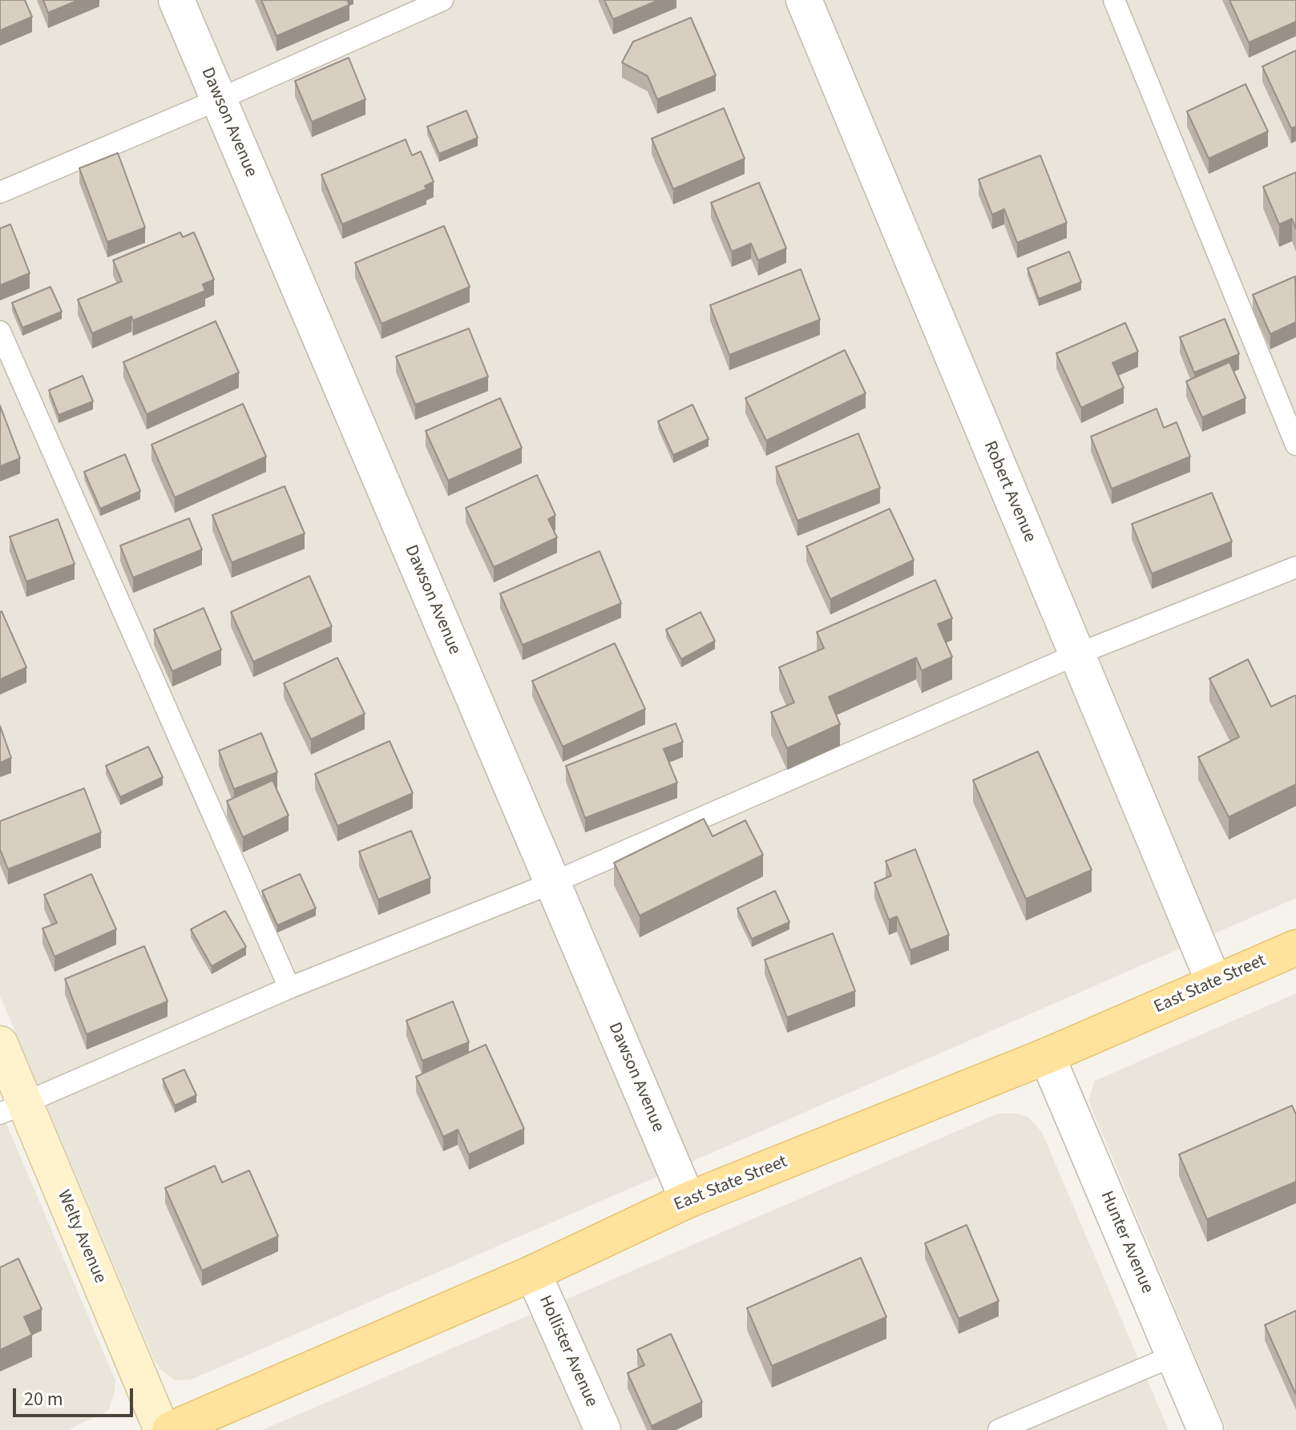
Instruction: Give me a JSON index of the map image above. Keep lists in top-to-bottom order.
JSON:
{
  "streets": {
    "main road": ["East State Street"],
    "street": [
      "Dawson Avenue",
      "Robert Avenue",
      "Welty Avenue",
      "Hunter Avenue",
      "Hollister Avenue"
    ]
  },
  "crossings": [
    ["Dawson Avenue", "East State Street"],
    ["Robert Avenue", "East State Street"],
    ["East State Street", "Hunter Avenue"],
    ["East State Street", "Hollister Avenue"]
  ],
  "scale_bar": "20 m"
}
